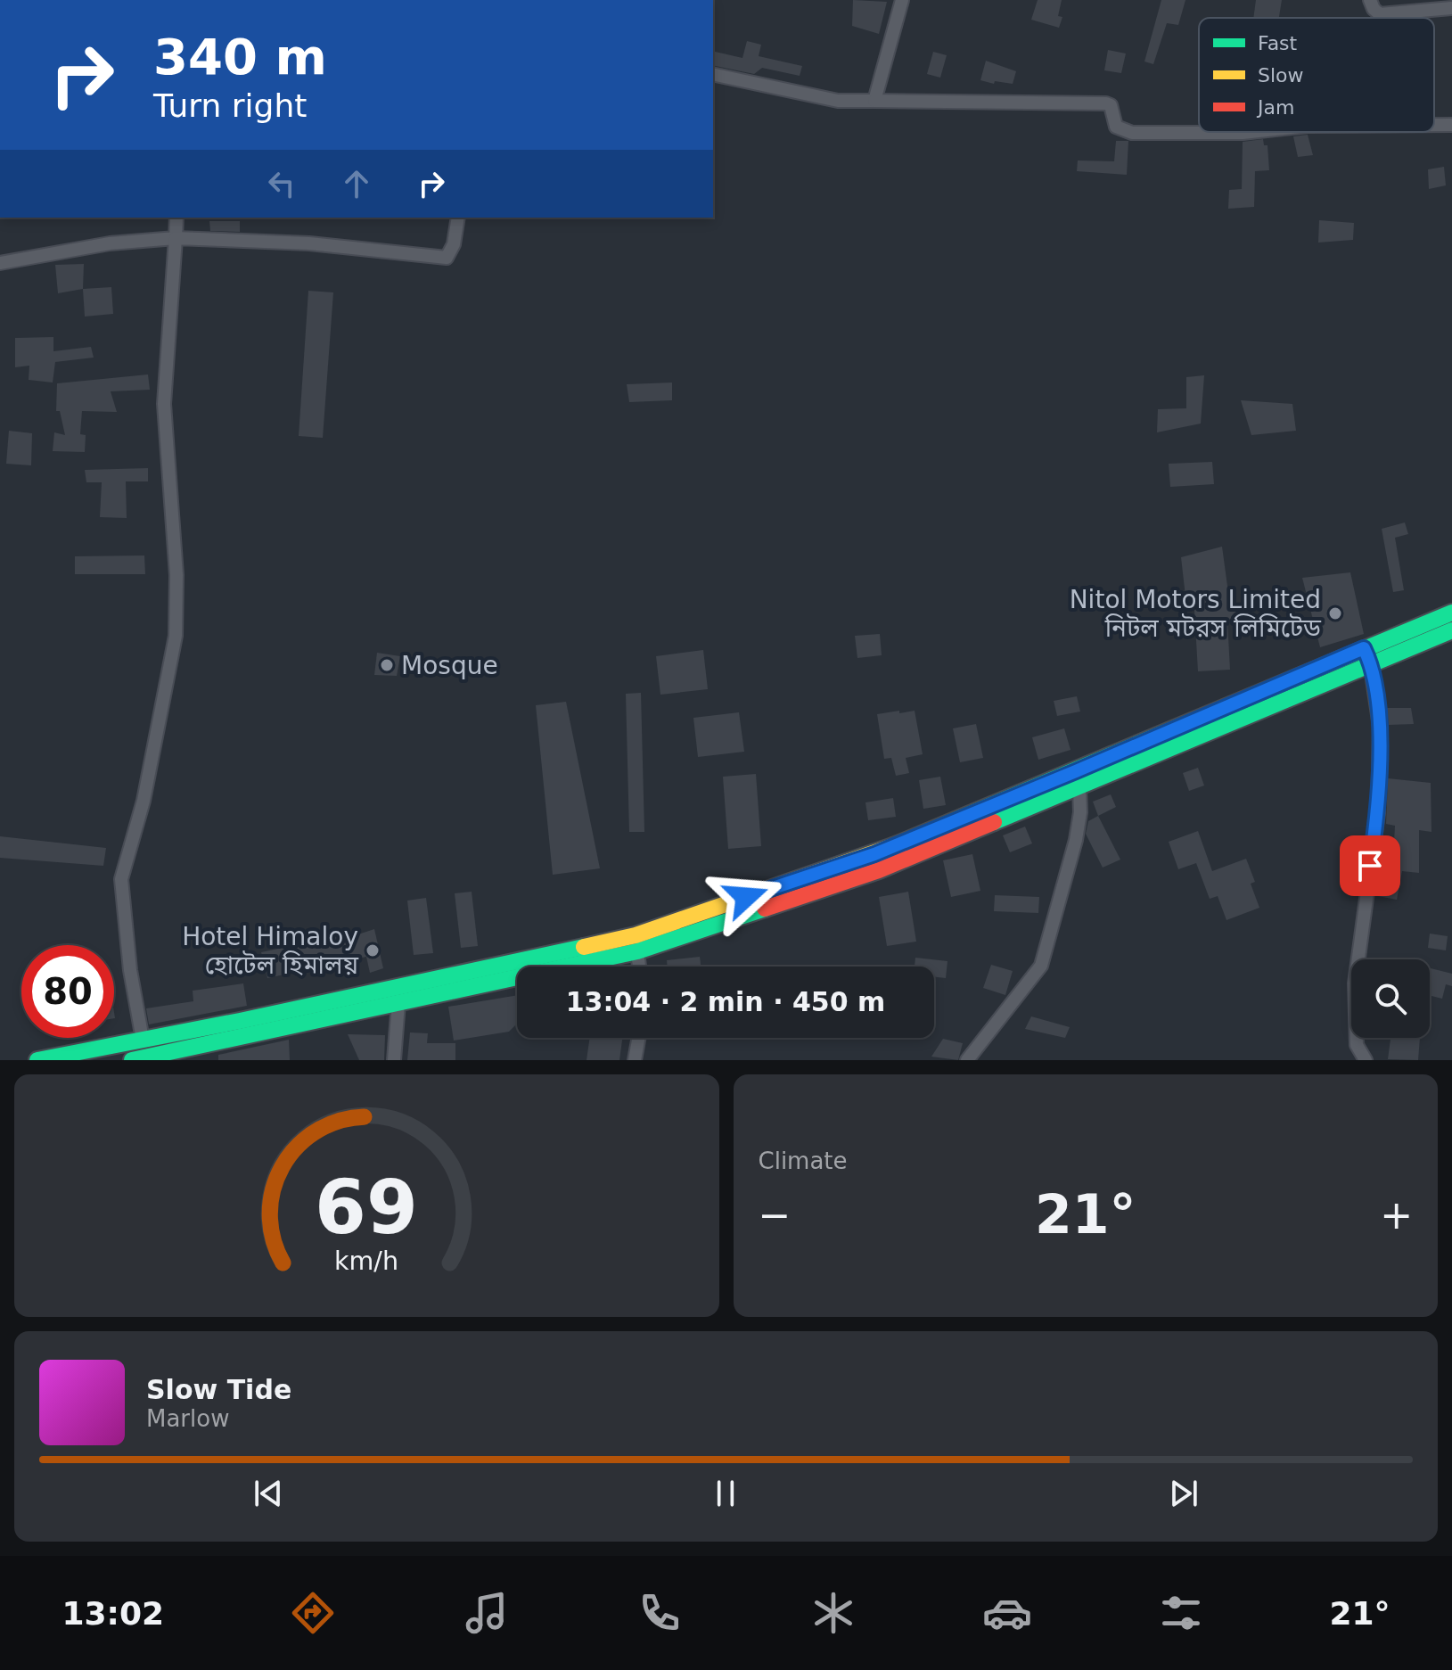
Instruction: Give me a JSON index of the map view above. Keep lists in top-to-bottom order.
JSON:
{
  "places": ["Nitol Motors Limited নিটল মটরস লিমিটেড", "Mosque", "Hotel Himaloy হোটেল হিমালয়"],
  "legend": ["Fast", "Slow", "Jam"],
  "page": {
    "turn": ["340 m", "Turn right"],
    "limit": "80",
    "trip": "13:04 · 2 min · 450 m",
    "tile": "Climate",
    "heat": ["−", "21°", "+"],
    "song": ["Slow Tide", "Marlow"],
    "tabs": ["13:02", "21°"],
    "gauge": ["69", "km/h"]
  }
}
